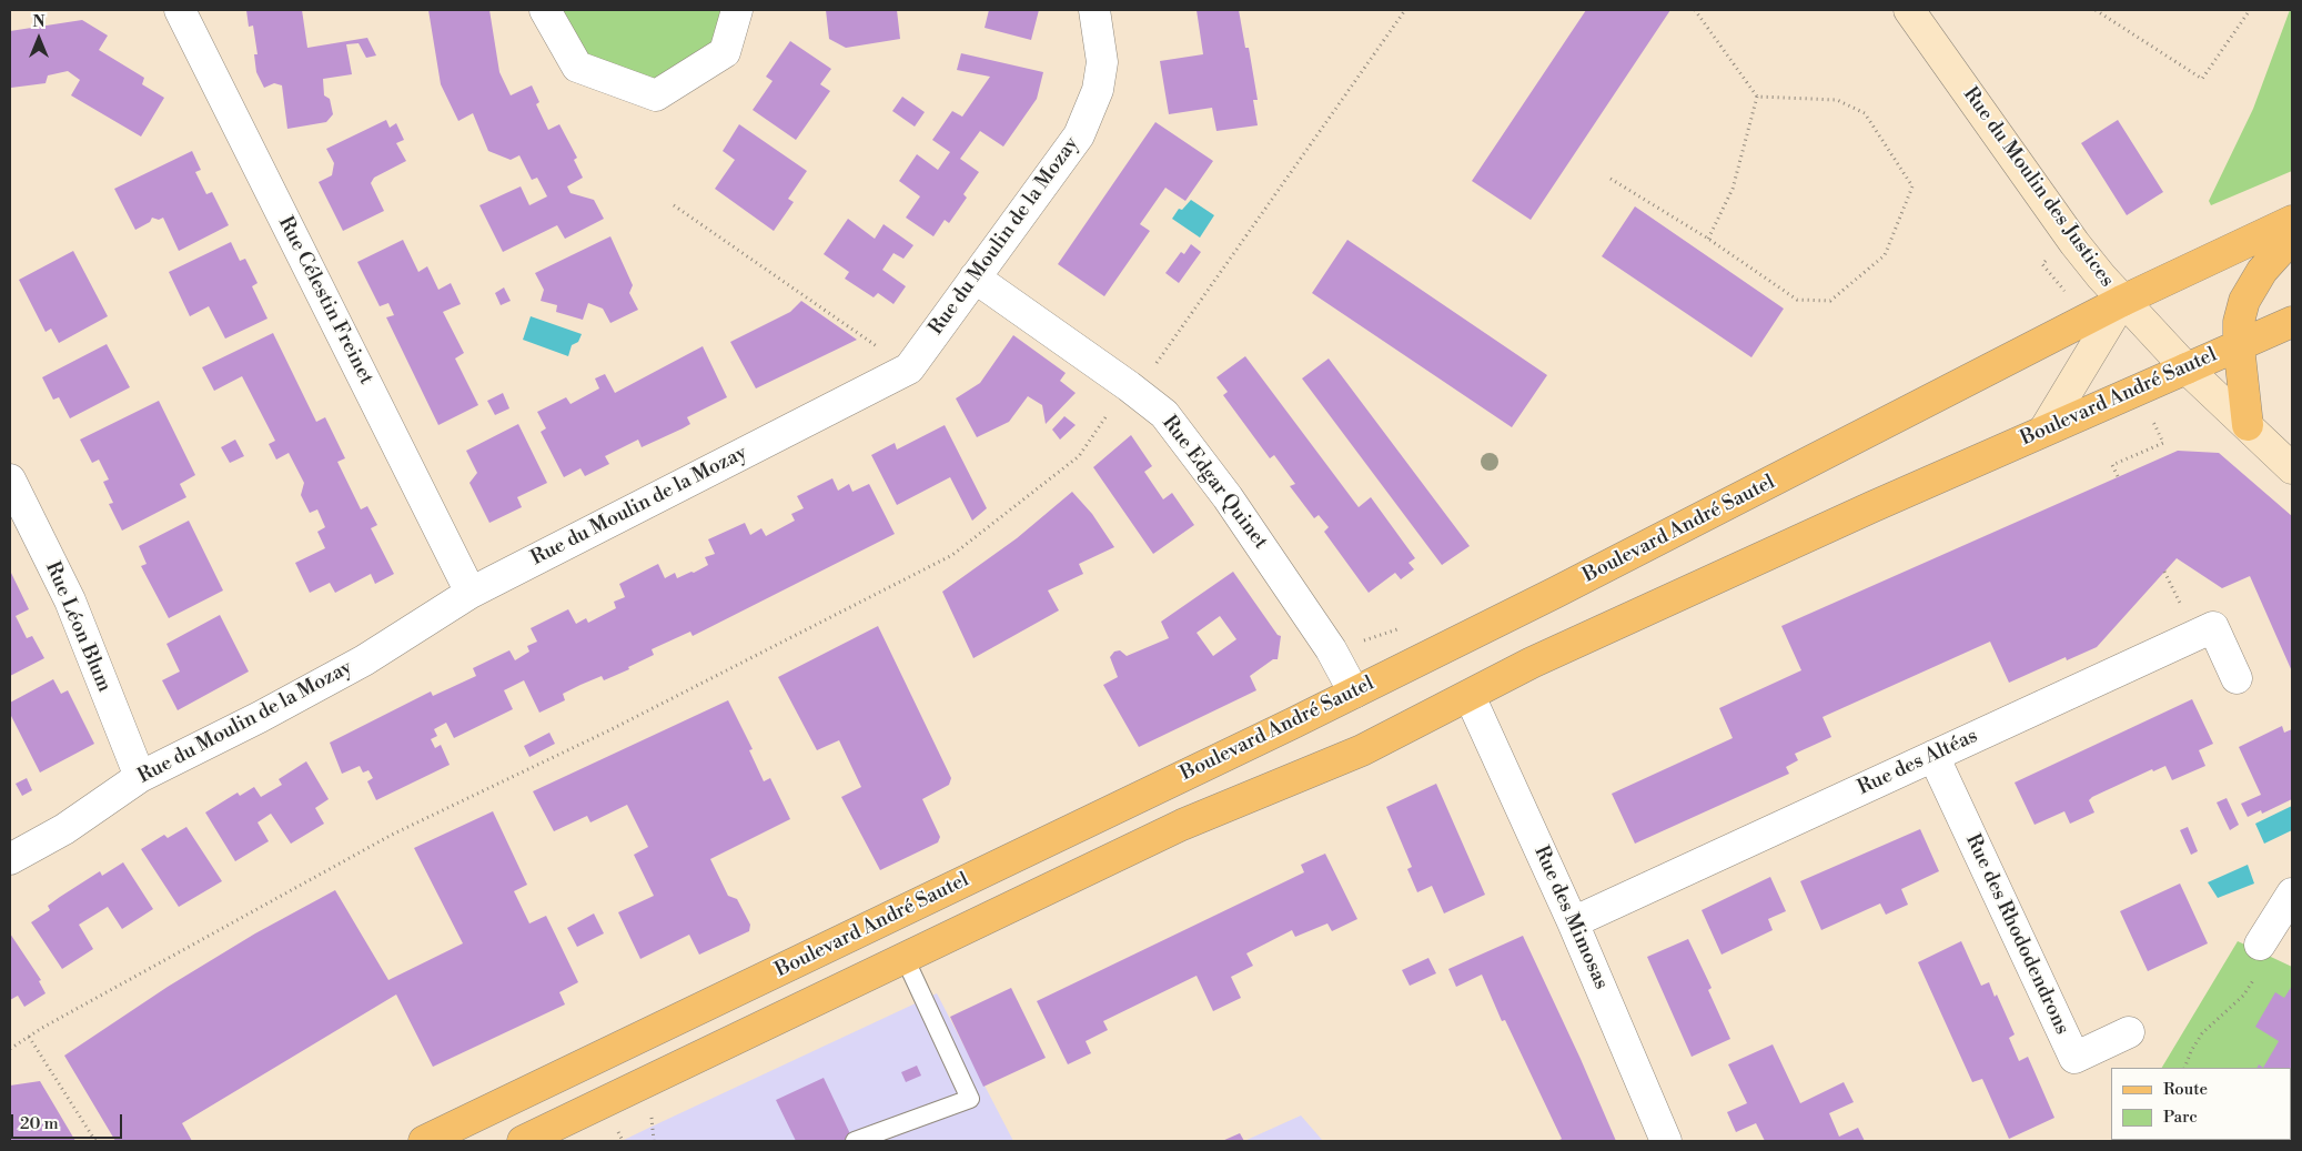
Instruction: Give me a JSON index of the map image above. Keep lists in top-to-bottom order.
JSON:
{
  "streets": {
    "main road": ["Boulevard André Sautel"],
    "street": [
      "Rue du Moulin des Justices",
      "Rue du Moulin de la Mozay",
      "Rue Célestin Freinet",
      "Rue Edgar Quinet",
      "Rue Léon Blum",
      "Rue des Altéas",
      "Rue des Mimosas",
      "Rue des Rhododendrons"
    ]
  },
  "crossings": [
    ["Rue du Moulin des Justices", "Boulevard André Sautel"],
    ["Rue du Moulin de la Mozay", "Rue Célestin Freinet"],
    ["Rue du Moulin de la Mozay", "Rue Edgar Quinet"],
    ["Rue du Moulin de la Mozay", "Rue Léon Blum"],
    ["Boulevard André Sautel", "Rue Edgar Quinet"],
    ["Boulevard André Sautel", "Rue des Mimosas"],
    ["Rue des Altéas", "Rue des Mimosas"],
    ["Rue des Altéas", "Rue des Rhododendrons"]
  ],
  "legend": ["Route", "Parc"],
  "scale_bar": "20 m",
  "north": "top"
}
